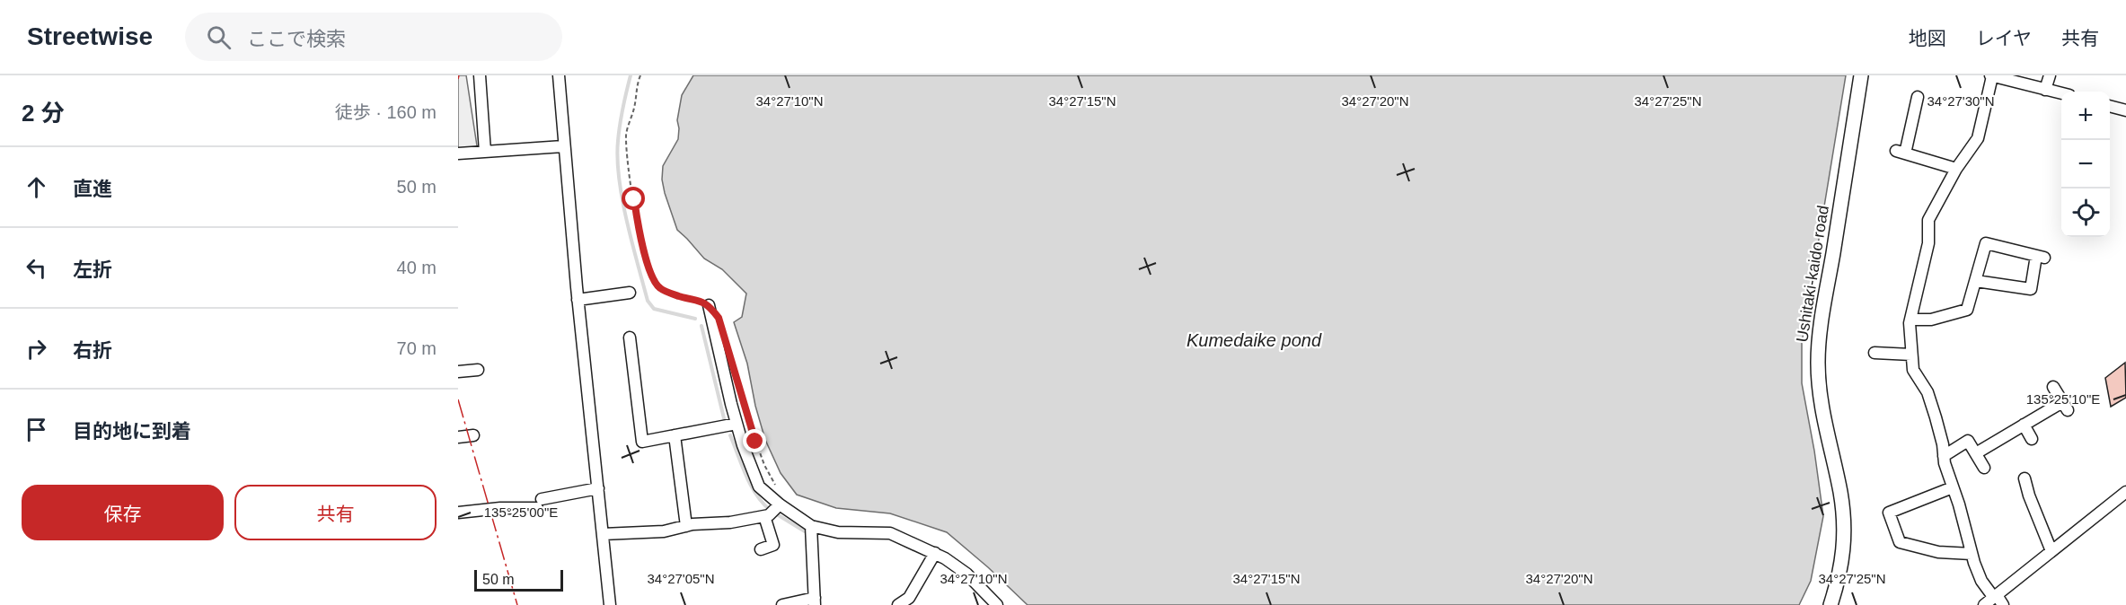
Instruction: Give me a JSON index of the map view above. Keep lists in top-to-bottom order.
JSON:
{
  "streets": {
    "street": ["Ushitaki-kaido road"]
  },
  "water": ["Kumedaike pond"],
  "scale_bar": "50 m",
  "page": {
    "header": "Streetwise",
    "search": "ここで検索",
    "nav": ["地図", "レイヤ", "共有"],
    "heading": ["2 分", "徒歩 · 160 m"],
    "map_buttons": ["+", "−"],
    "list": [
      ["直進", "50 m"],
      ["左折", "40 m"],
      ["右折", "70 m"],
      "目的地に到着"
    ],
    "buttons": ["保存", "共有"],
    "scale": "50 m"
  },
  "coordinates": [
    "34°27'10\"N",
    "34°27'15\"N",
    "34°27'20\"N",
    "34°27'30\"N",
    "34°27'25\"N",
    "135°25'10\"E",
    "135°25'00\"E",
    "34°27'05\"N"
  ]
}
